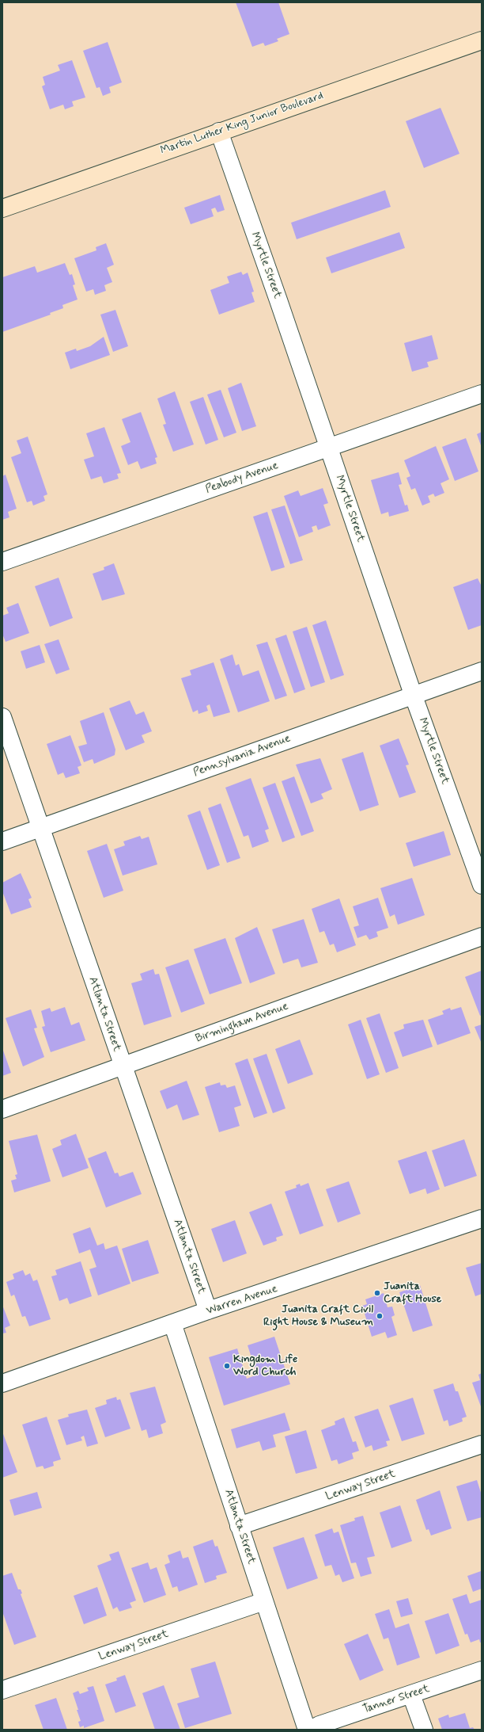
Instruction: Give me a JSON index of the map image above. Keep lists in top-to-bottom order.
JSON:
{
  "streets": {
    "main road": ["Martin Luther King Junior Boulevard"],
    "street": [
      "Myrtle Street",
      "Peabody Avenue",
      "Pennsylvania Avenue",
      "Atlanta Street",
      "Birmingham Avenue",
      "Warren Avenue",
      "Lenway Street",
      "Tanner Street"
    ]
  },
  "crossings": [
    ["Martin Luther King Junior Boulevard", "Myrtle Street"],
    ["Myrtle Street", "Peabody Avenue"],
    ["Myrtle Street", "Pennsylvania Avenue"],
    ["Pennsylvania Avenue", "Atlanta Street"],
    ["Atlanta Street", "Birmingham Avenue"],
    ["Atlanta Street", "Warren Avenue"],
    ["Atlanta Street", "Lenway Street"]
  ],
  "places": ["Juanita Craft House", "Juanita Craft Civil Right House & Museum", "Kingdom Life Word Church"]
}
